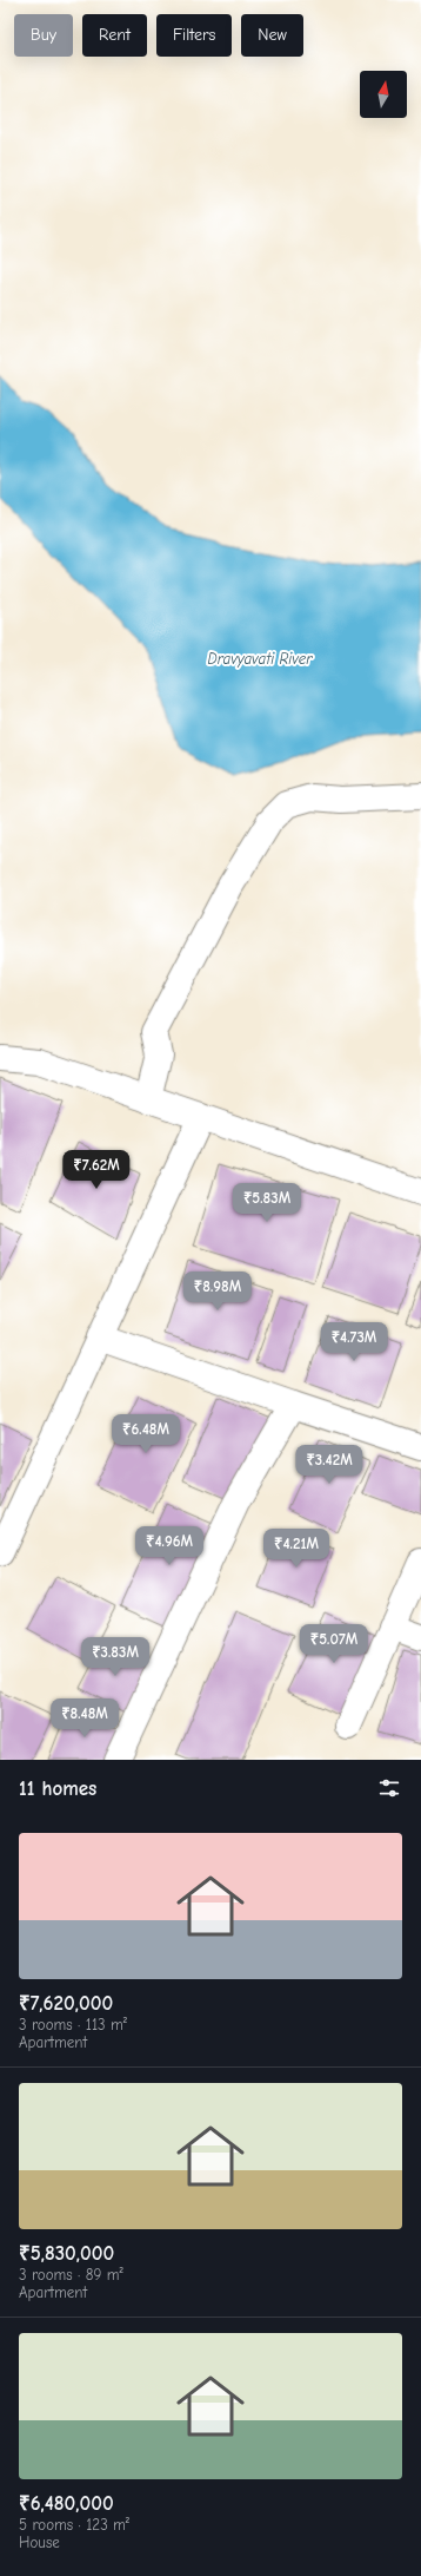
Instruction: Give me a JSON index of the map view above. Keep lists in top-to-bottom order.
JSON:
{
  "water": ["Dravyavati River"],
  "north": "top",
  "page": {
    "chip": [
      "Buy",
      "Rent",
      "Filters",
      "New"
    ],
    "price": [
      "₹7.62M",
      "₹5.83M",
      "₹8.98M",
      "₹4.73M",
      "₹6.48M",
      "₹3.42M",
      "₹4.96M",
      "₹4.21M",
      "₹5.07M",
      "₹3.83M",
      "₹8.48M"
    ],
    "heading": "11 homes",
    "list": [
      {
        "name": "₹7,620,000",
        "note": "3 rooms · 113 m² · Apartment"
      },
      {
        "name": "₹5,830,000",
        "note": "3 rooms · 89 m² · Apartment"
      },
      {
        "name": "₹6,480,000",
        "note": "5 rooms · 123 m² · House"
      }
    ]
  }
}
